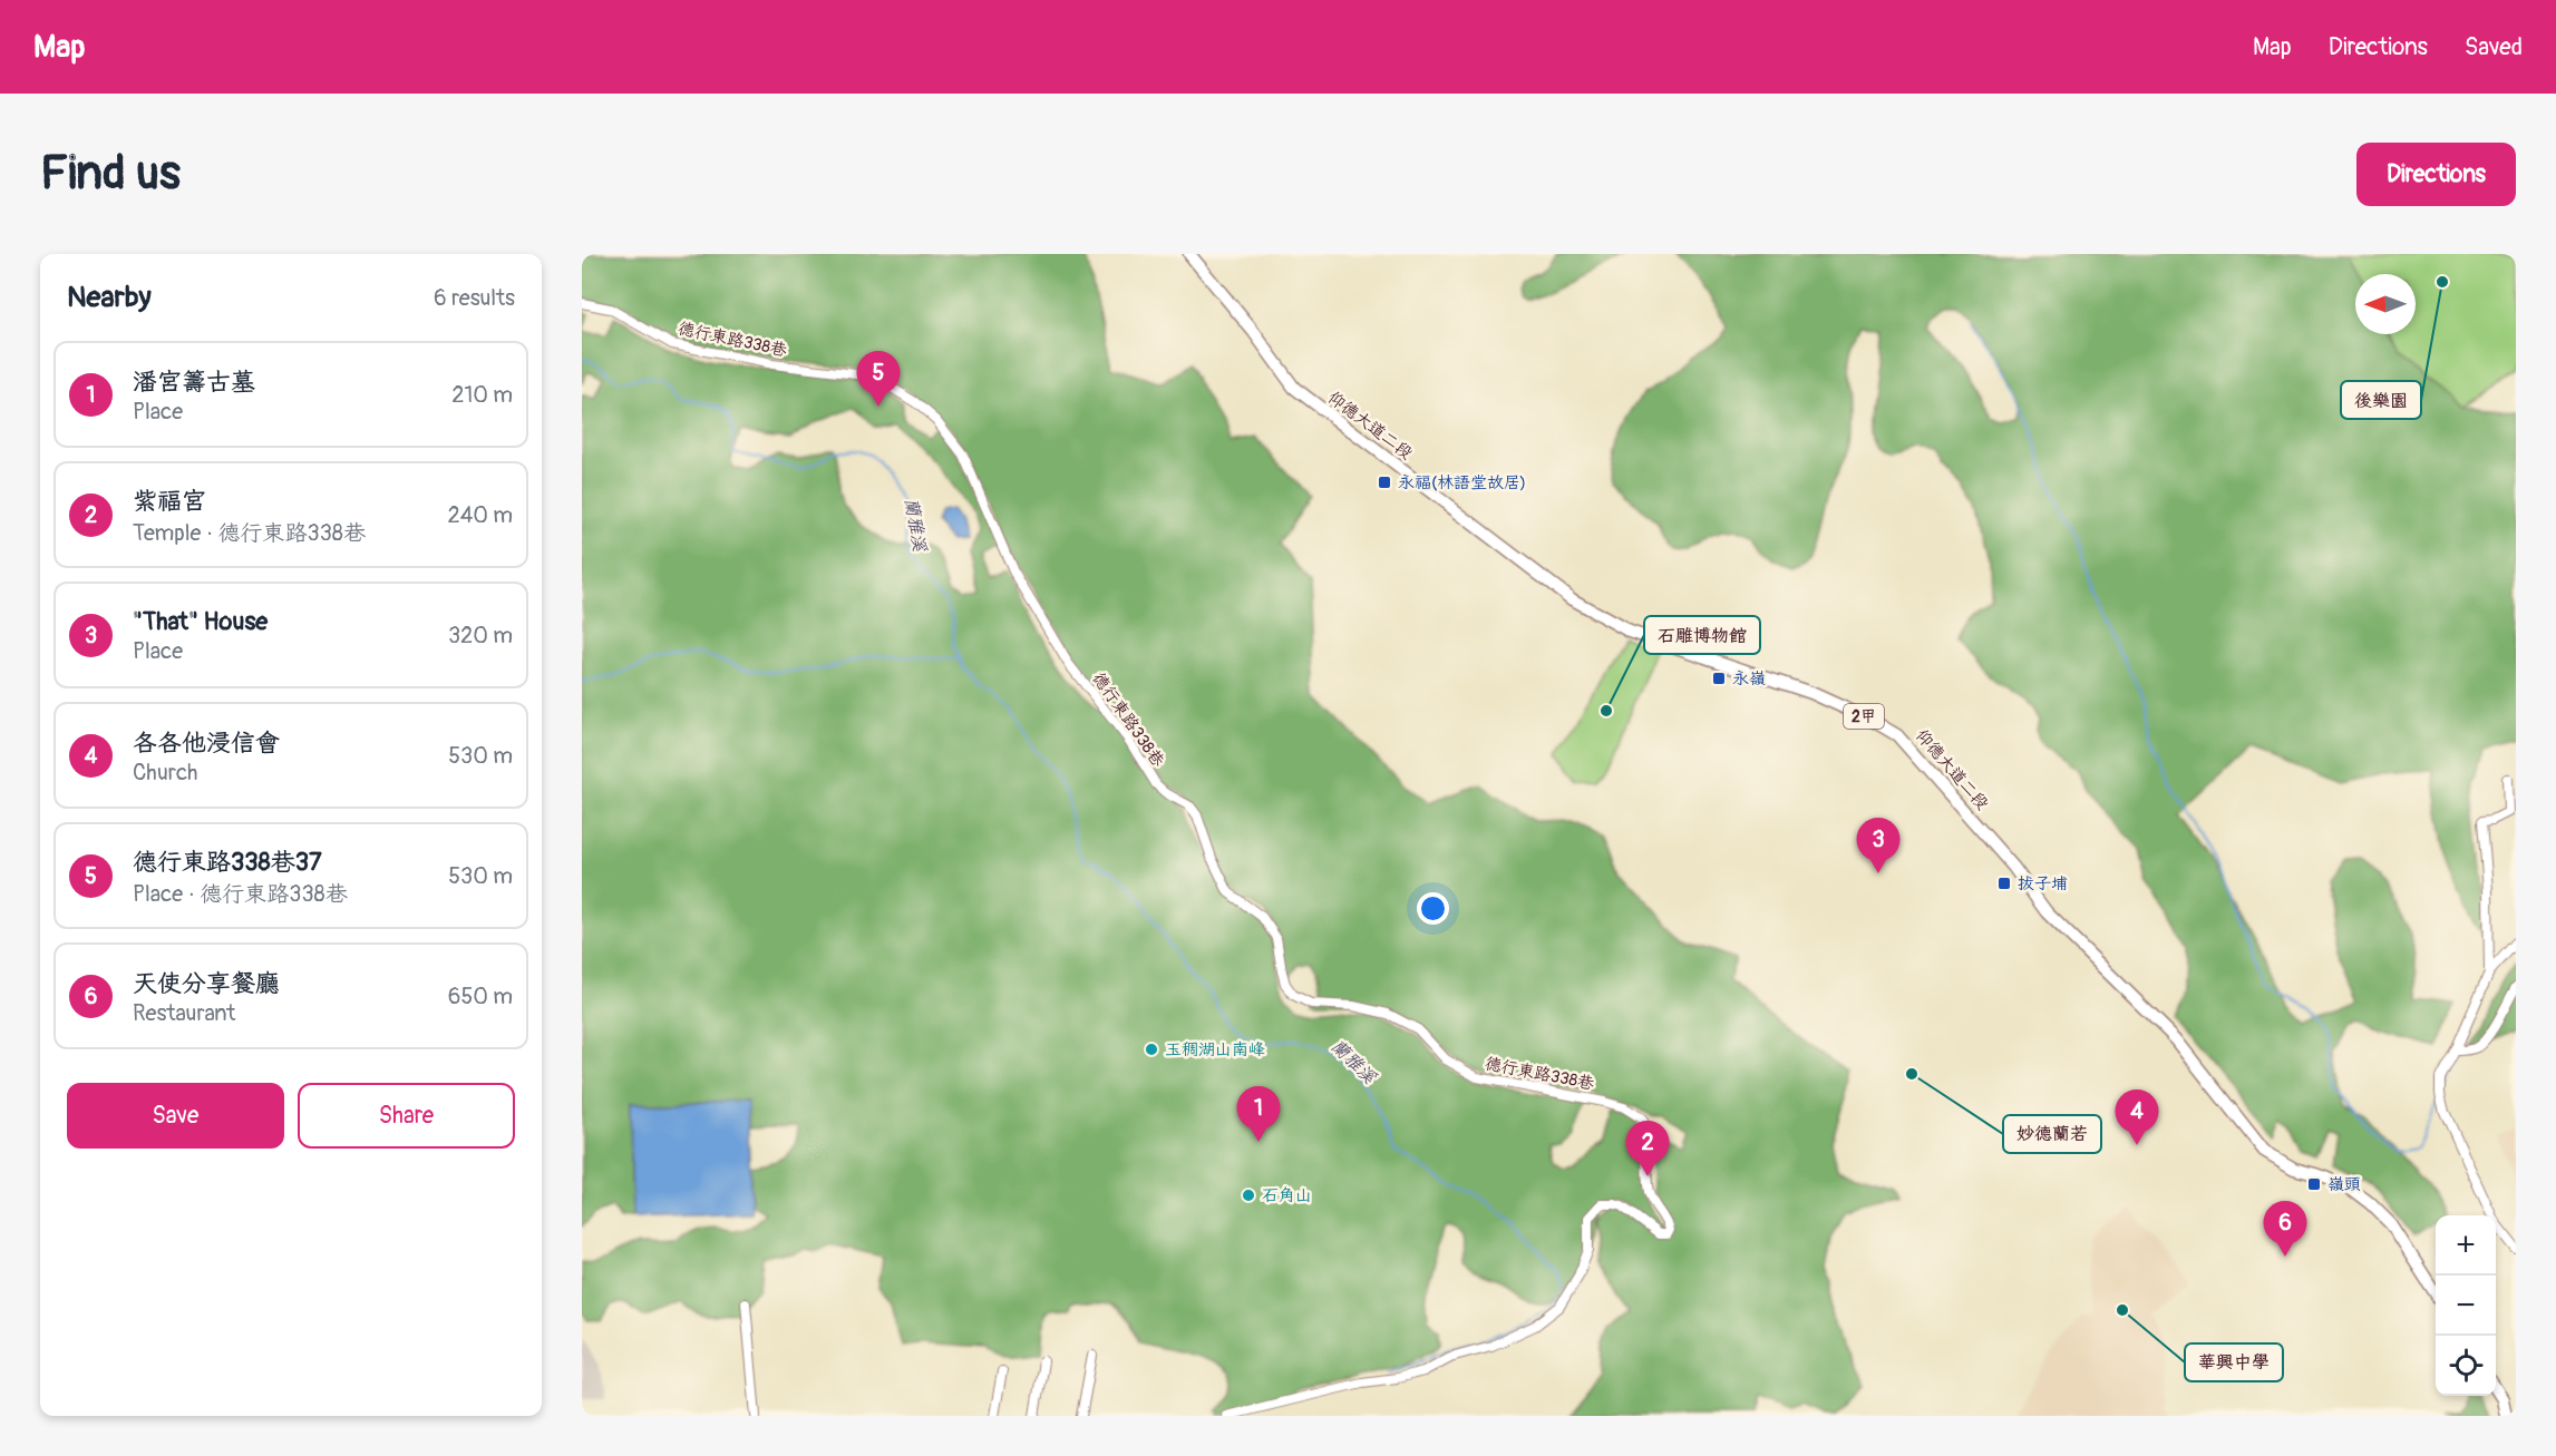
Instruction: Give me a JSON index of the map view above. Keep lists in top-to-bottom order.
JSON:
{
  "streets": {
    "main road": ["仰德大道二段", "2甲"],
    "street": ["德行東路338巷"]
  },
  "water": ["蘭雅溪"],
  "places": {
    "other": [
      "後樂園",
      "石雕博物館",
      "玉稠湖山南峰",
      "妙德蘭若",
      "石角山",
      "華興中學"
    ],
    "transit": [
      "永福(林語堂故居)",
      "永嶺",
      "拔子埔",
      "嶺頭"
    ]
  },
  "north": "left",
  "page": {
    "header": "Map",
    "nav": ["Map", "Directions", "Saved"],
    "buttons": [
      "Directions",
      ["Save", "Share"]
    ],
    "title": "Find us",
    "heading": ["Nearby", "6 results"],
    "list": [
      {
        "mark": "1",
        "name": "潘宮籌古墓",
        "note": "Place",
        "value": "210 m"
      },
      {
        "mark": "2",
        "name": "紫福宮",
        "note": "Temple · 德行東路338巷",
        "value": "240 m"
      },
      {
        "mark": "3",
        "name": "\"That\" House",
        "note": "Place",
        "value": "320 m"
      },
      {
        "mark": "4",
        "name": "各各他浸信會",
        "note": "Church",
        "value": "530 m"
      },
      {
        "mark": "5",
        "name": "德行東路338巷37",
        "note": "Place · 德行東路338巷",
        "value": "530 m"
      },
      {
        "mark": "6",
        "name": "天使分享餐廳",
        "note": "Restaurant",
        "value": "650 m"
      }
    ],
    "pins": [
      "5",
      "3",
      "1",
      "4",
      "2",
      "6"
    ],
    "map_buttons": ["+", "−"]
  }
}
